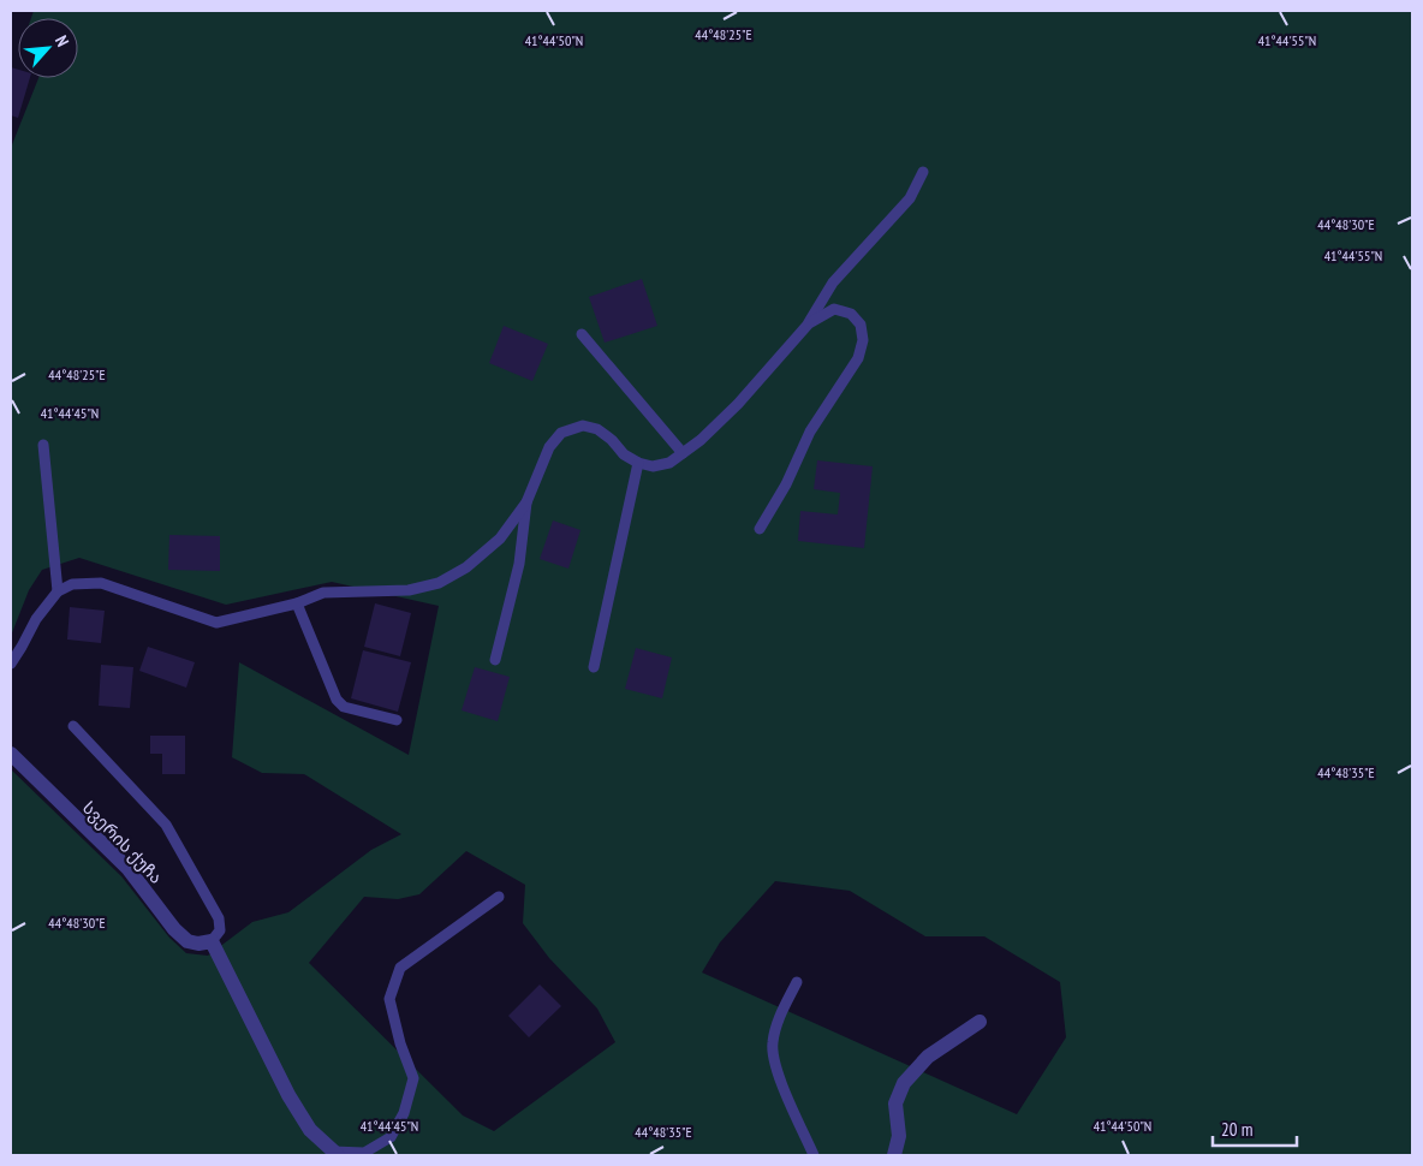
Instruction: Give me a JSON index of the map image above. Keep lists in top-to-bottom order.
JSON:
{
  "streets": {
    "street": ["სვერის ქუჩა"]
  },
  "scale_bar": "20 m",
  "north": "top right",
  "coordinates": [
    "44°48'25\"E",
    "41°44'50\"N",
    "41°44'55\"N",
    "44°48'30\"E",
    "41°44'45\"N",
    "44°48'35\"E"
  ]
}
